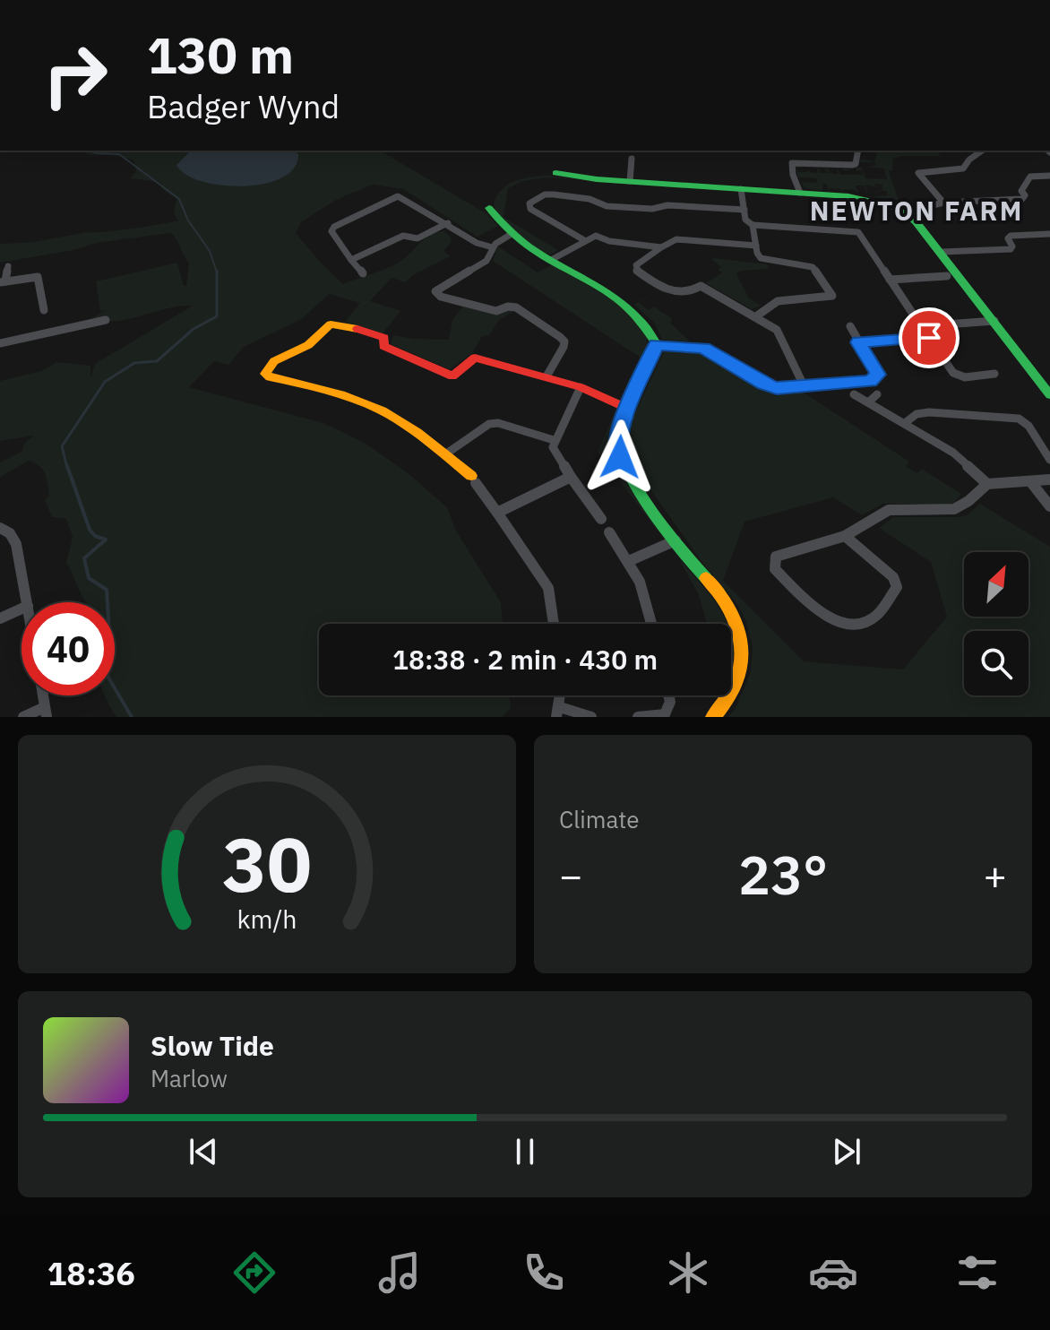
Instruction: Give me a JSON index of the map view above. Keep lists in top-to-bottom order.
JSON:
{
  "districts": ["NEWTON FARM"],
  "north": "top right",
  "page": {
    "turn": ["130 m", "Badger Wynd"],
    "limit": "40",
    "trip": "18:38 · 2 min · 430 m",
    "tile": "Climate",
    "heat": ["−", "23°", "+"],
    "song": ["Slow Tide", "Marlow"],
    "tabs": "18:36",
    "gauge": ["30", "km/h"]
  }
}
